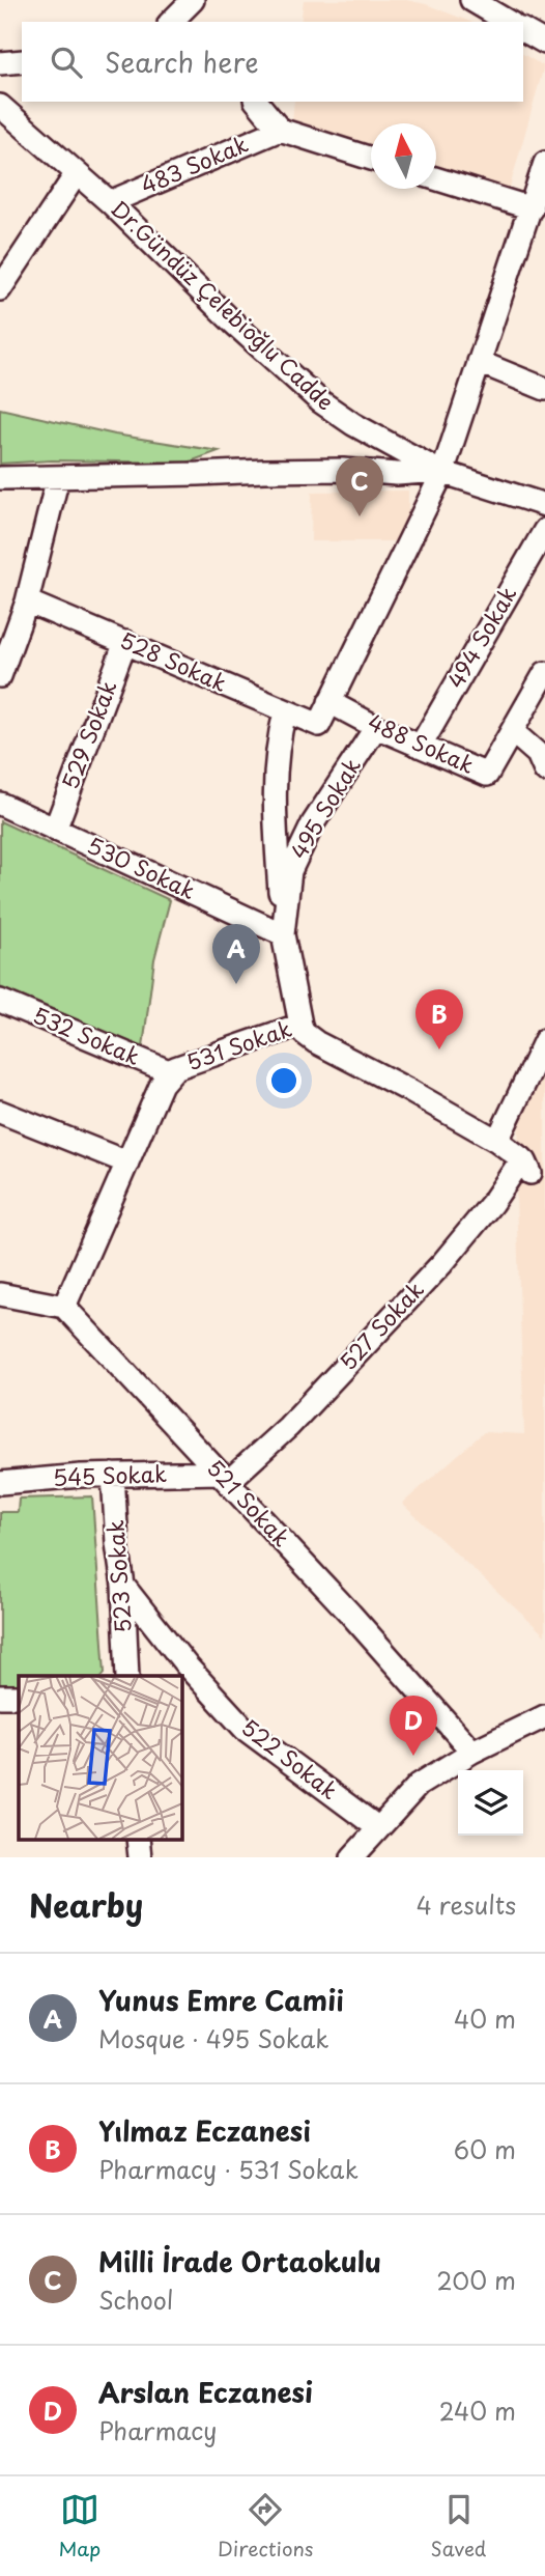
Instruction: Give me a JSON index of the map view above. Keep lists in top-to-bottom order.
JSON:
{
  "streets": {
    "street": [
      "483 Sokak",
      "Dr.Gündüz Çelebioğlu Cadde",
      "494 Sokak",
      "528 Sokak",
      "529 Sokak",
      "488 Sokak",
      "495 Sokak",
      "530 Sokak",
      "532 Sokak",
      "531 Sokak",
      "527 Sokak",
      "545 Sokak",
      "521 Sokak",
      "523 Sokak",
      "522 Sokak"
    ]
  },
  "crossings": [
    ["483 Sokak", "Dr.Gündüz Çelebioğlu Cadde"],
    ["494 Sokak", "488 Sokak"],
    ["528 Sokak", "529 Sokak"],
    ["528 Sokak", "488 Sokak"],
    ["529 Sokak", "530 Sokak"],
    ["488 Sokak", "495 Sokak"],
    ["495 Sokak", "530 Sokak"],
    ["495 Sokak", "531 Sokak"],
    ["532 Sokak", "531 Sokak"],
    ["531 Sokak", "527 Sokak"],
    ["531 Sokak", "521 Sokak"],
    ["527 Sokak", "545 Sokak"],
    ["527 Sokak", "521 Sokak"],
    ["545 Sokak", "521 Sokak"],
    ["545 Sokak", "523 Sokak"],
    ["523 Sokak", "522 Sokak"]
  ],
  "north": "top",
  "page": {
    "search": "Search here",
    "pins": [
      "C",
      "A",
      "B",
      "D"
    ],
    "heading": ["Nearby", "4 results"],
    "list": [
      {
        "mark": "A",
        "name": "Yunus Emre Camii",
        "note": "Mosque · 495 Sokak",
        "value": "40 m"
      },
      {
        "mark": "B",
        "name": "Yılmaz Eczanesi",
        "note": "Pharmacy · 531 Sokak",
        "value": "60 m"
      },
      {
        "mark": "C",
        "name": "Milli İrade Ortaokulu",
        "note": "School",
        "value": "200 m"
      },
      {
        "mark": "D",
        "name": "Arslan Eczanesi",
        "note": "Pharmacy",
        "value": "240 m"
      }
    ],
    "nav": ["Map", "Directions", "Saved"]
  }
}
